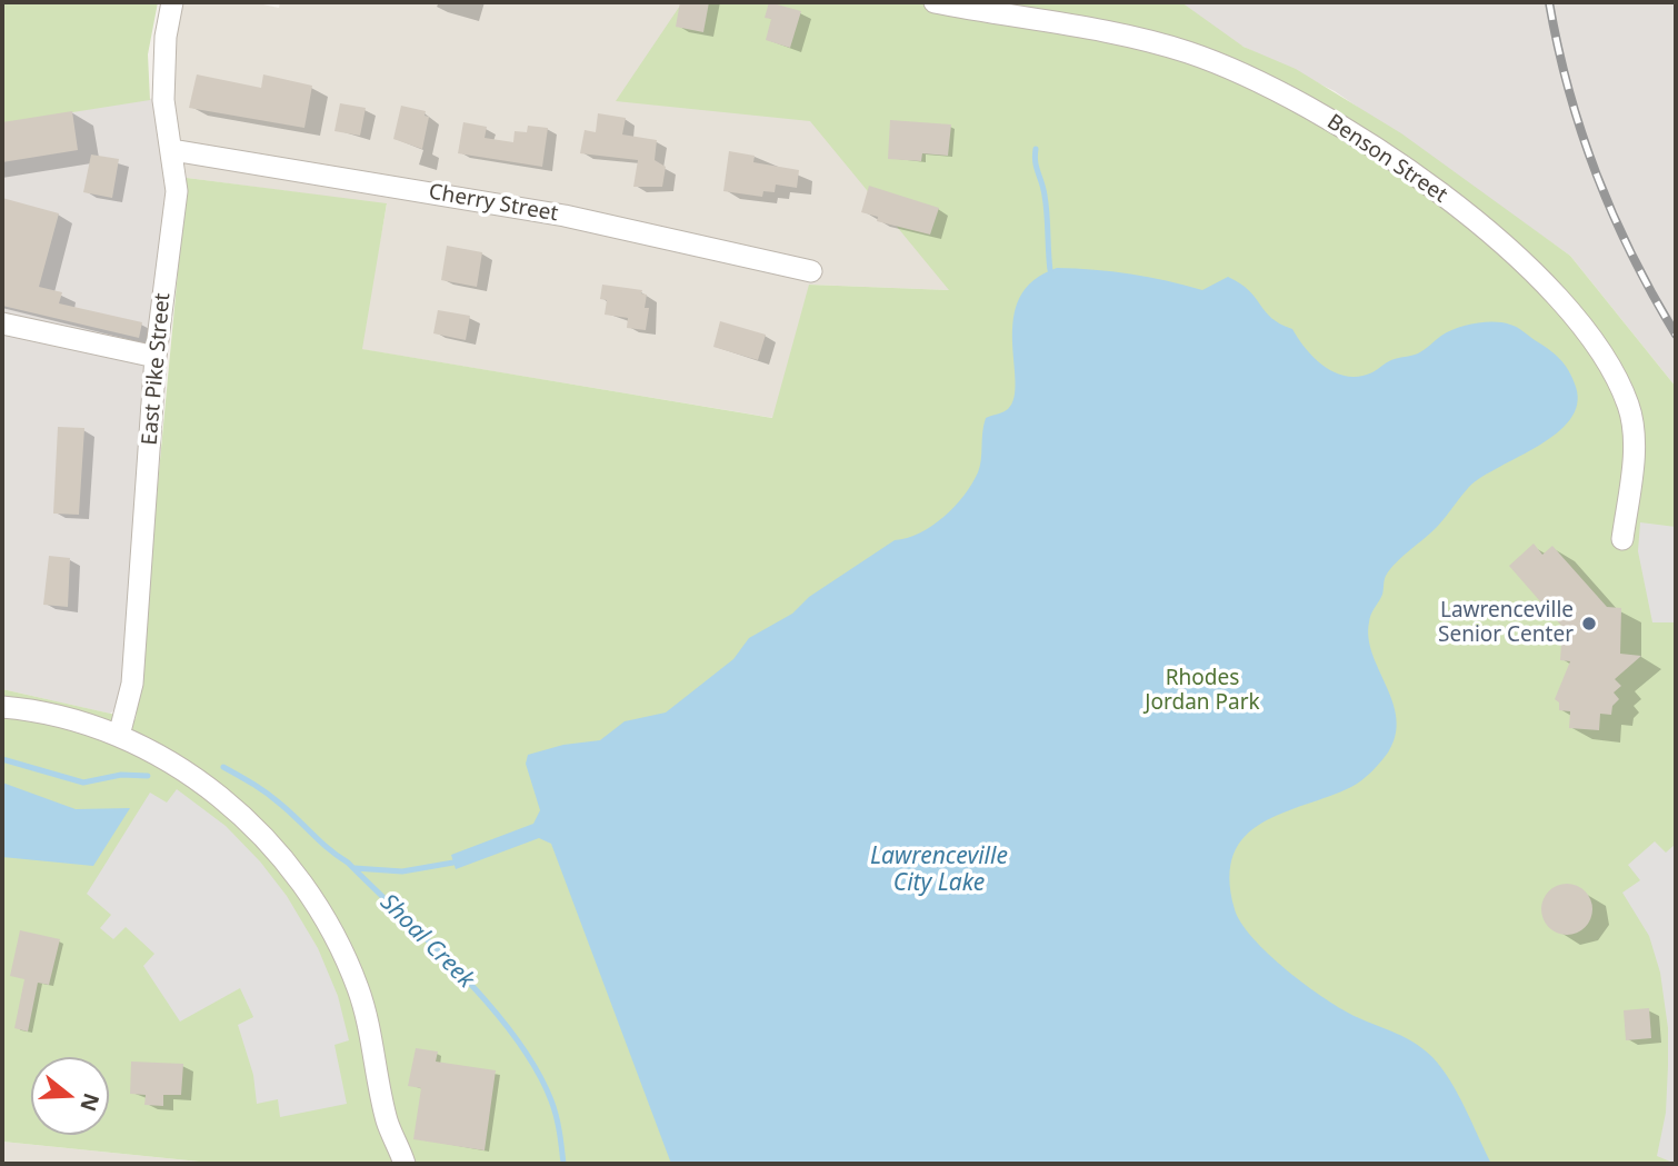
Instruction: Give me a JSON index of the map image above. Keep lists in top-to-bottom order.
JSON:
{
  "streets": {
    "street": ["Benson Street", "Cherry Street", "East Pike Street"]
  },
  "crossings": [
    ["Cherry Street", "East Pike Street"]
  ],
  "water": ["Lawrenceville City Lake", "Shoal Creek"],
  "parks": ["Rhodes Jordan Park"],
  "places": ["Lawrenceville Senior Center"],
  "north": "right"
}
